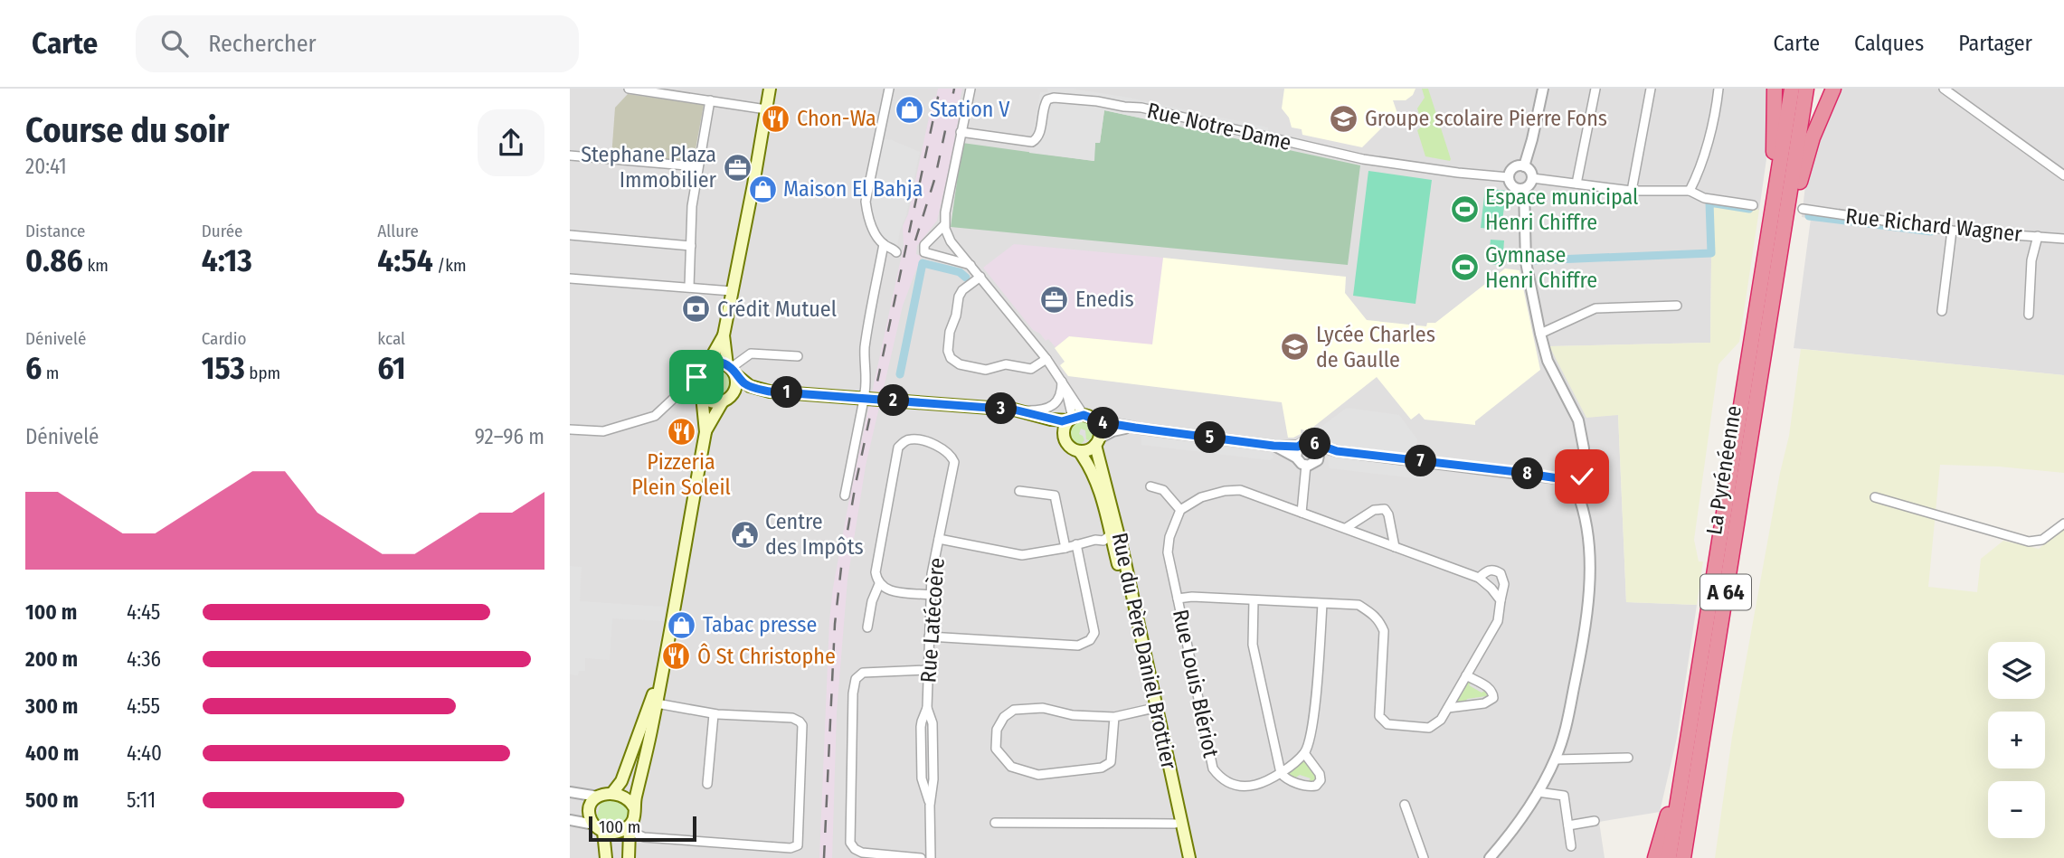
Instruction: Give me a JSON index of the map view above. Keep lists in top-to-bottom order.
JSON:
{
  "streets": {
    "highway": ["La Pyrénéenne", "A 64"],
    "main road": ["Rue du Père Daniel Brottier"],
    "street": [
      "Rue Notre-Dame",
      "Rue Richard Wagner",
      "Rue Latécoère",
      "Rue Louis Blériot"
    ]
  },
  "crossings": [
    ["Rue Latécoère", "Rue du Père Daniel Brottier"]
  ],
  "places": {
    "shop": ["Station V", "Maison El Bahja", "Tabac presse"],
    "restaurant": ["Chon-Wa", "Pizzeria Plein Soleil", "Ô St Christophe"],
    "school or university": ["Groupe scolaire Pierre Fons", "Lycée Charles de Gaulle"],
    "office": ["Stephane Plaza Immobilier", "Enedis"],
    "sports": ["Espace municipal Henri Chiffre", "Gymnase Henri Chiffre"],
    "bank": ["Crédit Mutuel"],
    "public building": ["Centre des Impôts"]
  },
  "scale_bar": "100 m",
  "page": {
    "header": "Carte",
    "search": "Rechercher",
    "nav": ["Carte", "Calques", "Partager"],
    "heading": ["Course du soir", "20:41"],
    "stats": [
      ["Distance", "0.86 km"],
      ["Durée", "4:13"],
      ["Allure", "4:54 /km"],
      ["Dénivelé", "6 m"],
      ["Cardio", "153 bpm"],
      ["kcal", "61"]
    ],
    "pins": [
      "1",
      "2",
      "3",
      "4",
      "5",
      "6",
      "7",
      "8"
    ],
    "chart": ["Dénivelé", "92–96 m"],
    "list": [
      {
        "name": "100 m",
        "note": "4:45"
      },
      {
        "name": "200 m",
        "note": "4:36"
      },
      {
        "name": "300 m",
        "note": "4:55"
      },
      {
        "name": "400 m",
        "note": "4:40"
      },
      {
        "name": "500 m",
        "note": "5:11"
      }
    ],
    "map_buttons": ["+", "−"],
    "scale": "100 m"
  }
}
